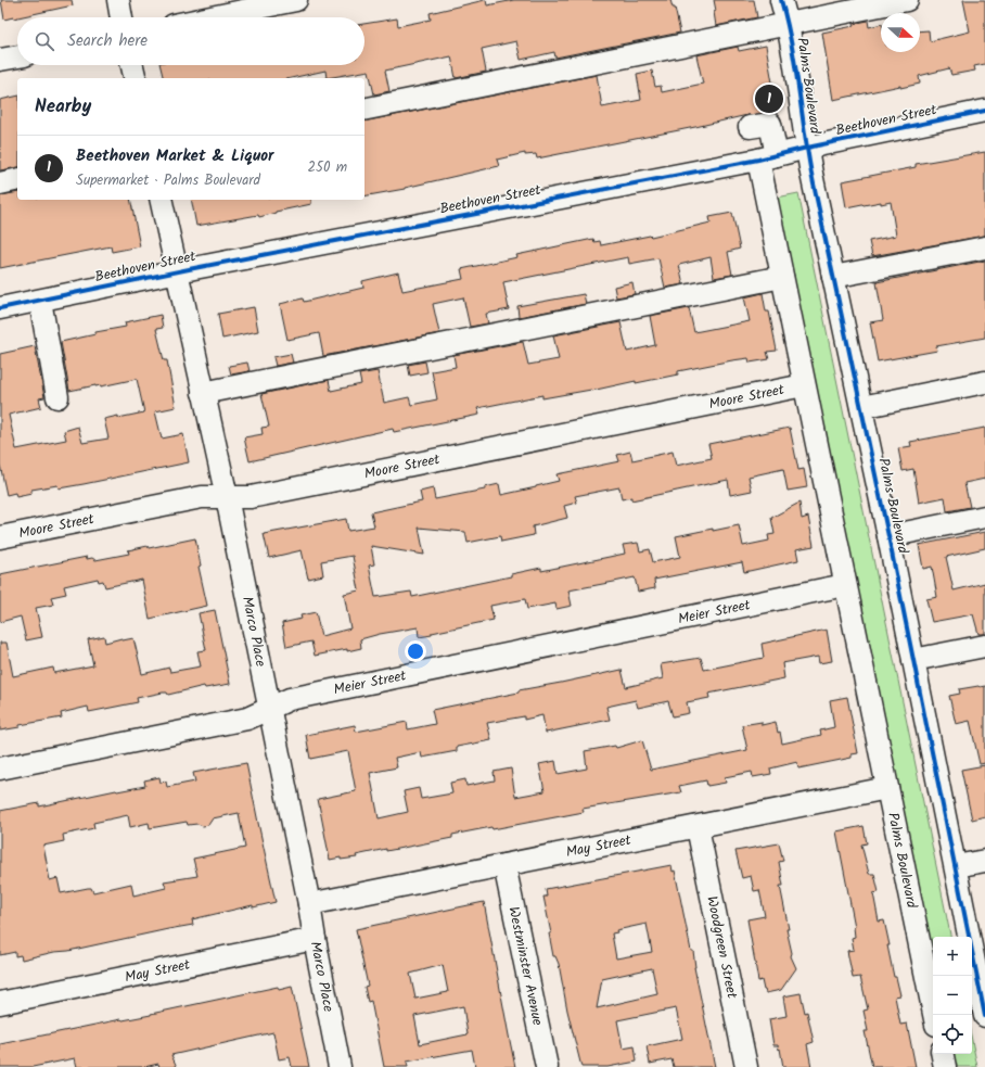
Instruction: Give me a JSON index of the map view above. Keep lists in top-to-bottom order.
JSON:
{
  "streets": {
    "street": [
      "Palms Boulevard",
      "Beethoven Street",
      "Moore Street",
      "Meier Street",
      "Marco Place",
      "May Street",
      "Woodgreen Street",
      "Westminster Avenue"
    ]
  },
  "crossings": [
    ["Palms Boulevard", "Beethoven Street"],
    ["Palms Boulevard", "Moore Street"],
    ["Palms Boulevard", "Meier Street"],
    ["Palms Boulevard", "May Street"],
    ["Beethoven Street", "Marco Place"],
    ["Moore Street", "Marco Place"],
    ["Meier Street", "Marco Place"],
    ["Marco Place", "May Street"],
    ["May Street", "Woodgreen Street"],
    ["May Street", "Westminster Avenue"]
  ],
  "north": "right",
  "page": {
    "search": "Search here",
    "heading": "Nearby",
    "pins": "1",
    "list": [
      {
        "mark": "1",
        "name": "Beethoven Market & Liquor",
        "note": "Supermarket · Palms Boulevard",
        "value": "250 m"
      }
    ],
    "map_buttons": ["+", "−"]
  }
}
